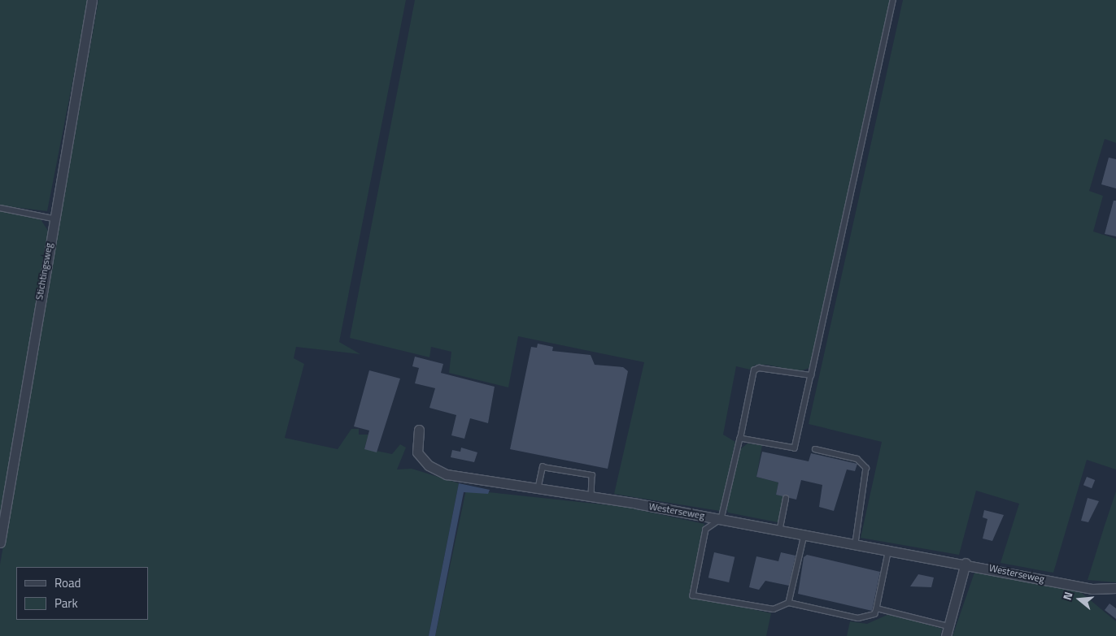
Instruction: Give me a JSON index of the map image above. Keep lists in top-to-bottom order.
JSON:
{
  "streets": {
    "street": ["Stichtingsweg", "Westerseweg"]
  },
  "legend": ["Road", "Park"],
  "north": "left"
}
